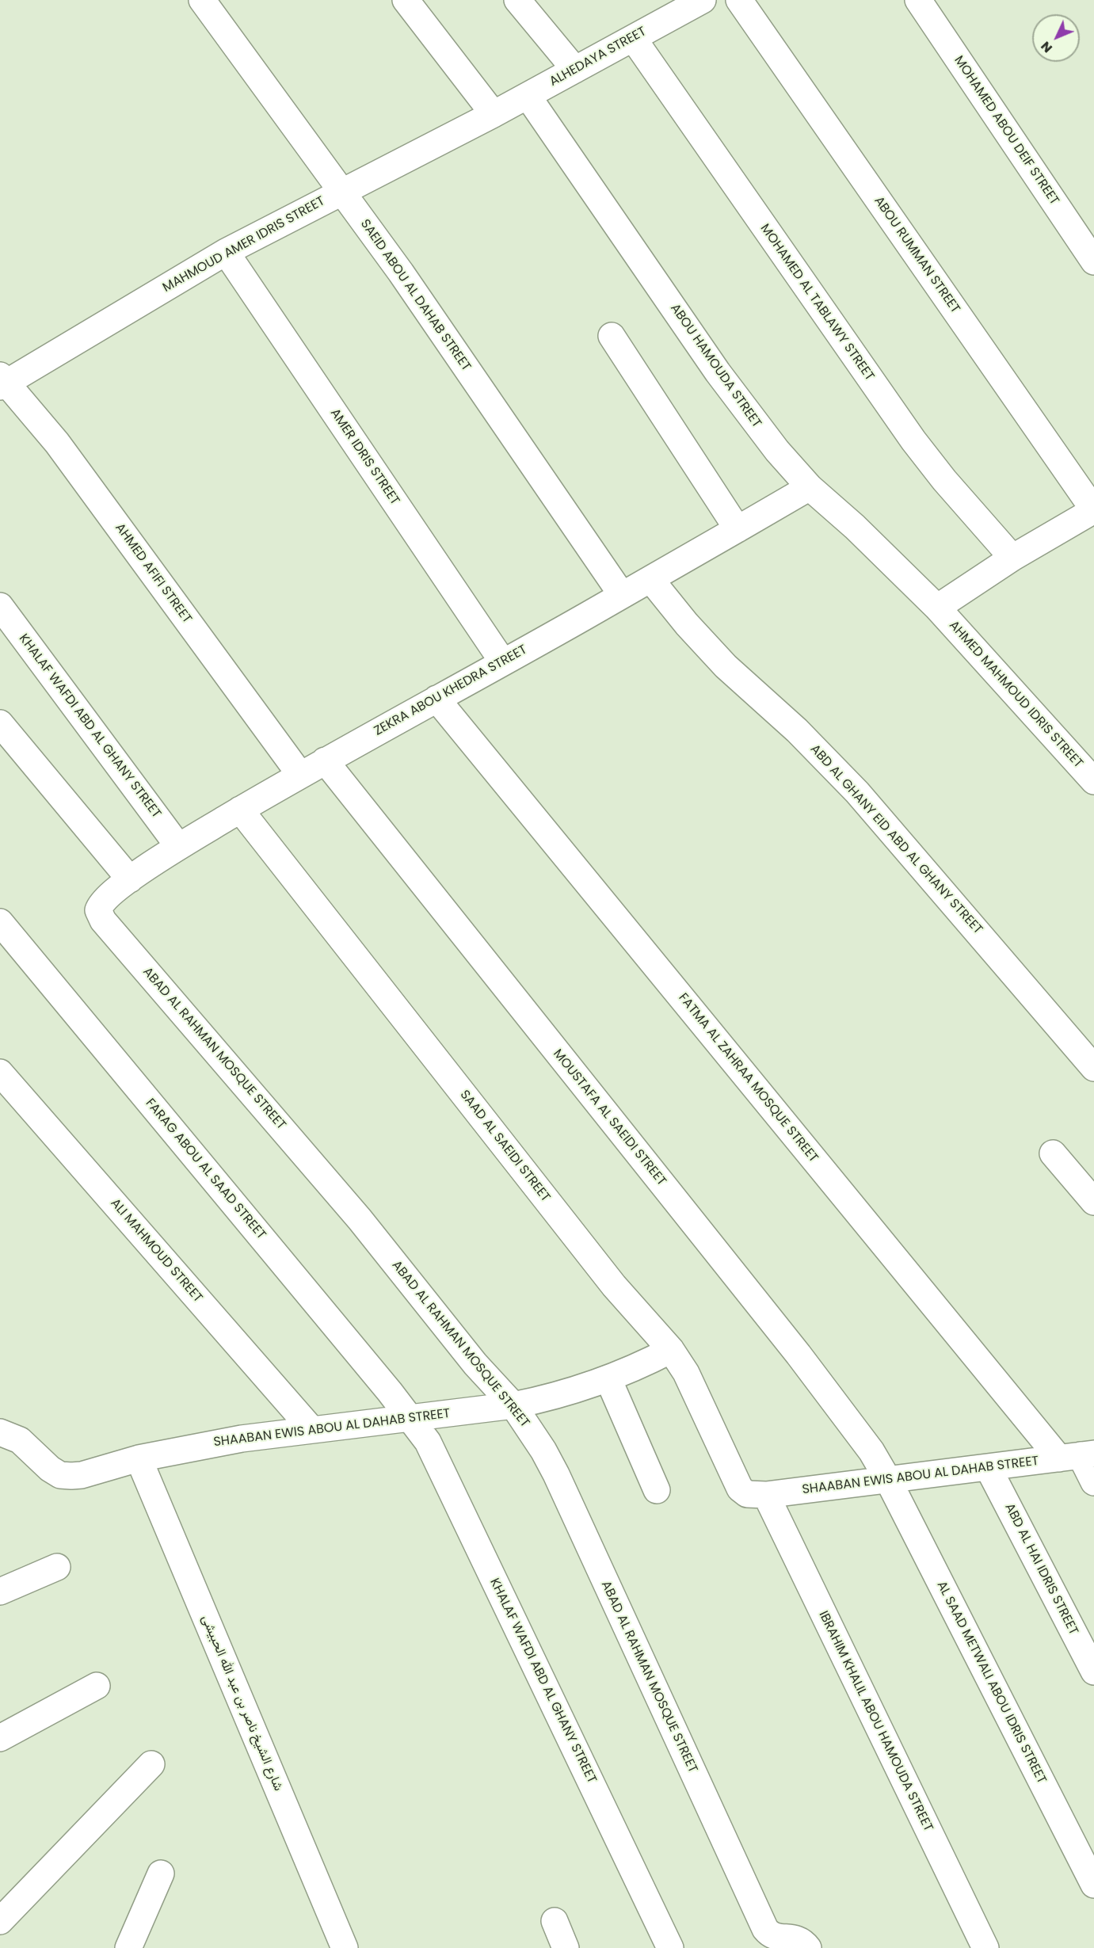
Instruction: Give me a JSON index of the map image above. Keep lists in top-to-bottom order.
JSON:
{
  "streets": {
    "street": [
      "ALHEDAYA STREET",
      "MOHAMED ABOU DEIF STREET",
      "MAHMOUD AMER IDRIS STREET",
      "ABOU RUMMAN STREET",
      "SAEID ABOU AL DAHAB STREET",
      "MOHAMED AL TABLAWY STREET",
      "ABOU HAMOUDA STREET",
      "AMER IDRIS STREET",
      "AHMED AFIFI STREET",
      "ZEKRA ABOU KHEDRA STREET",
      "AHMED MAHMOUD IDRIS STREET",
      "KHALAF WAFDI ABD AL GHANY STREET",
      "ABD AL GHANY EID ABD AL GHANY STREET",
      "ABAD AL RAHMAN MOSQUE STREET",
      "FATMA AL ZAHRAA MOSQUE STREET",
      "MOUSTAFA AL SAEIDI STREET",
      "SAAD AL SAEIDI STREET",
      "FARAG ABOU AL SAAD STREET",
      "ALI MAHMOUD STREET",
      "SHAABAN EWIS ABOU AL DAHAB STREET",
      "ABD AL HAI IDRIS STREET",
      "AL SAAD METWALI ABOU IDRIS STREET",
      "شارع الشيخ ناصر بن عبد الله الحبيشى",
      "IBRAHIM KHALIL ABOU HAMOUDA STREET"
    ]
  },
  "crossings": [
    ["ALHEDAYA STREET", "MAHMOUD AMER IDRIS STREET"],
    ["ALHEDAYA STREET", "MOHAMED AL TABLAWY STREET"],
    ["ALHEDAYA STREET", "ABOU HAMOUDA STREET"],
    ["MAHMOUD AMER IDRIS STREET", "SAEID ABOU AL DAHAB STREET"],
    ["MAHMOUD AMER IDRIS STREET", "AMER IDRIS STREET"],
    ["MAHMOUD AMER IDRIS STREET", "AHMED AFIFI STREET"],
    ["SAEID ABOU AL DAHAB STREET", "ZEKRA ABOU KHEDRA STREET"],
    ["ABOU HAMOUDA STREET", "ZEKRA ABOU KHEDRA STREET"],
    ["ABOU HAMOUDA STREET", "AHMED MAHMOUD IDRIS STREET"],
    ["AMER IDRIS STREET", "ZEKRA ABOU KHEDRA STREET"],
    ["AHMED AFIFI STREET", "ZEKRA ABOU KHEDRA STREET"],
    ["ZEKRA ABOU KHEDRA STREET", "KHALAF WAFDI ABD AL GHANY STREET"],
    ["ZEKRA ABOU KHEDRA STREET", "ABD AL GHANY EID ABD AL GHANY STREET"],
    ["ZEKRA ABOU KHEDRA STREET", "ABAD AL RAHMAN MOSQUE STREET"],
    ["ZEKRA ABOU KHEDRA STREET", "FATMA AL ZAHRAA MOSQUE STREET"],
    ["ZEKRA ABOU KHEDRA STREET", "MOUSTAFA AL SAEIDI STREET"],
    ["ZEKRA ABOU KHEDRA STREET", "SAAD AL SAEIDI STREET"],
    ["KHALAF WAFDI ABD AL GHANY STREET", "FARAG ABOU AL SAAD STREET"],
    ["KHALAF WAFDI ABD AL GHANY STREET", "SHAABAN EWIS ABOU AL DAHAB STREET"],
    ["ABAD AL RAHMAN MOSQUE STREET", "SHAABAN EWIS ABOU AL DAHAB STREET"],
    ["FATMA AL ZAHRAA MOSQUE STREET", "SHAABAN EWIS ABOU AL DAHAB STREET"],
    ["MOUSTAFA AL SAEIDI STREET", "SHAABAN EWIS ABOU AL DAHAB STREET"],
    ["MOUSTAFA AL SAEIDI STREET", "AL SAAD METWALI ABOU IDRIS STREET"],
    ["SAAD AL SAEIDI STREET", "SHAABAN EWIS ABOU AL DAHAB STREET"],
    ["SAAD AL SAEIDI STREET", "IBRAHIM KHALIL ABOU HAMOUDA STREET"],
    ["FARAG ABOU AL SAAD STREET", "SHAABAN EWIS ABOU AL DAHAB STREET"],
    ["ALI MAHMOUD STREET", "SHAABAN EWIS ABOU AL DAHAB STREET"],
    ["SHAABAN EWIS ABOU AL DAHAB STREET", "ABD AL HAI IDRIS STREET"],
    ["SHAABAN EWIS ABOU AL DAHAB STREET", "AL SAAD METWALI ABOU IDRIS STREET"],
    ["SHAABAN EWIS ABOU AL DAHAB STREET", "شارع الشيخ ناصر بن عبد الله الحبيشى"],
    ["SHAABAN EWIS ABOU AL DAHAB STREET", "IBRAHIM KHALIL ABOU HAMOUDA STREET"]
  ],
  "north": "bottom left"
}
